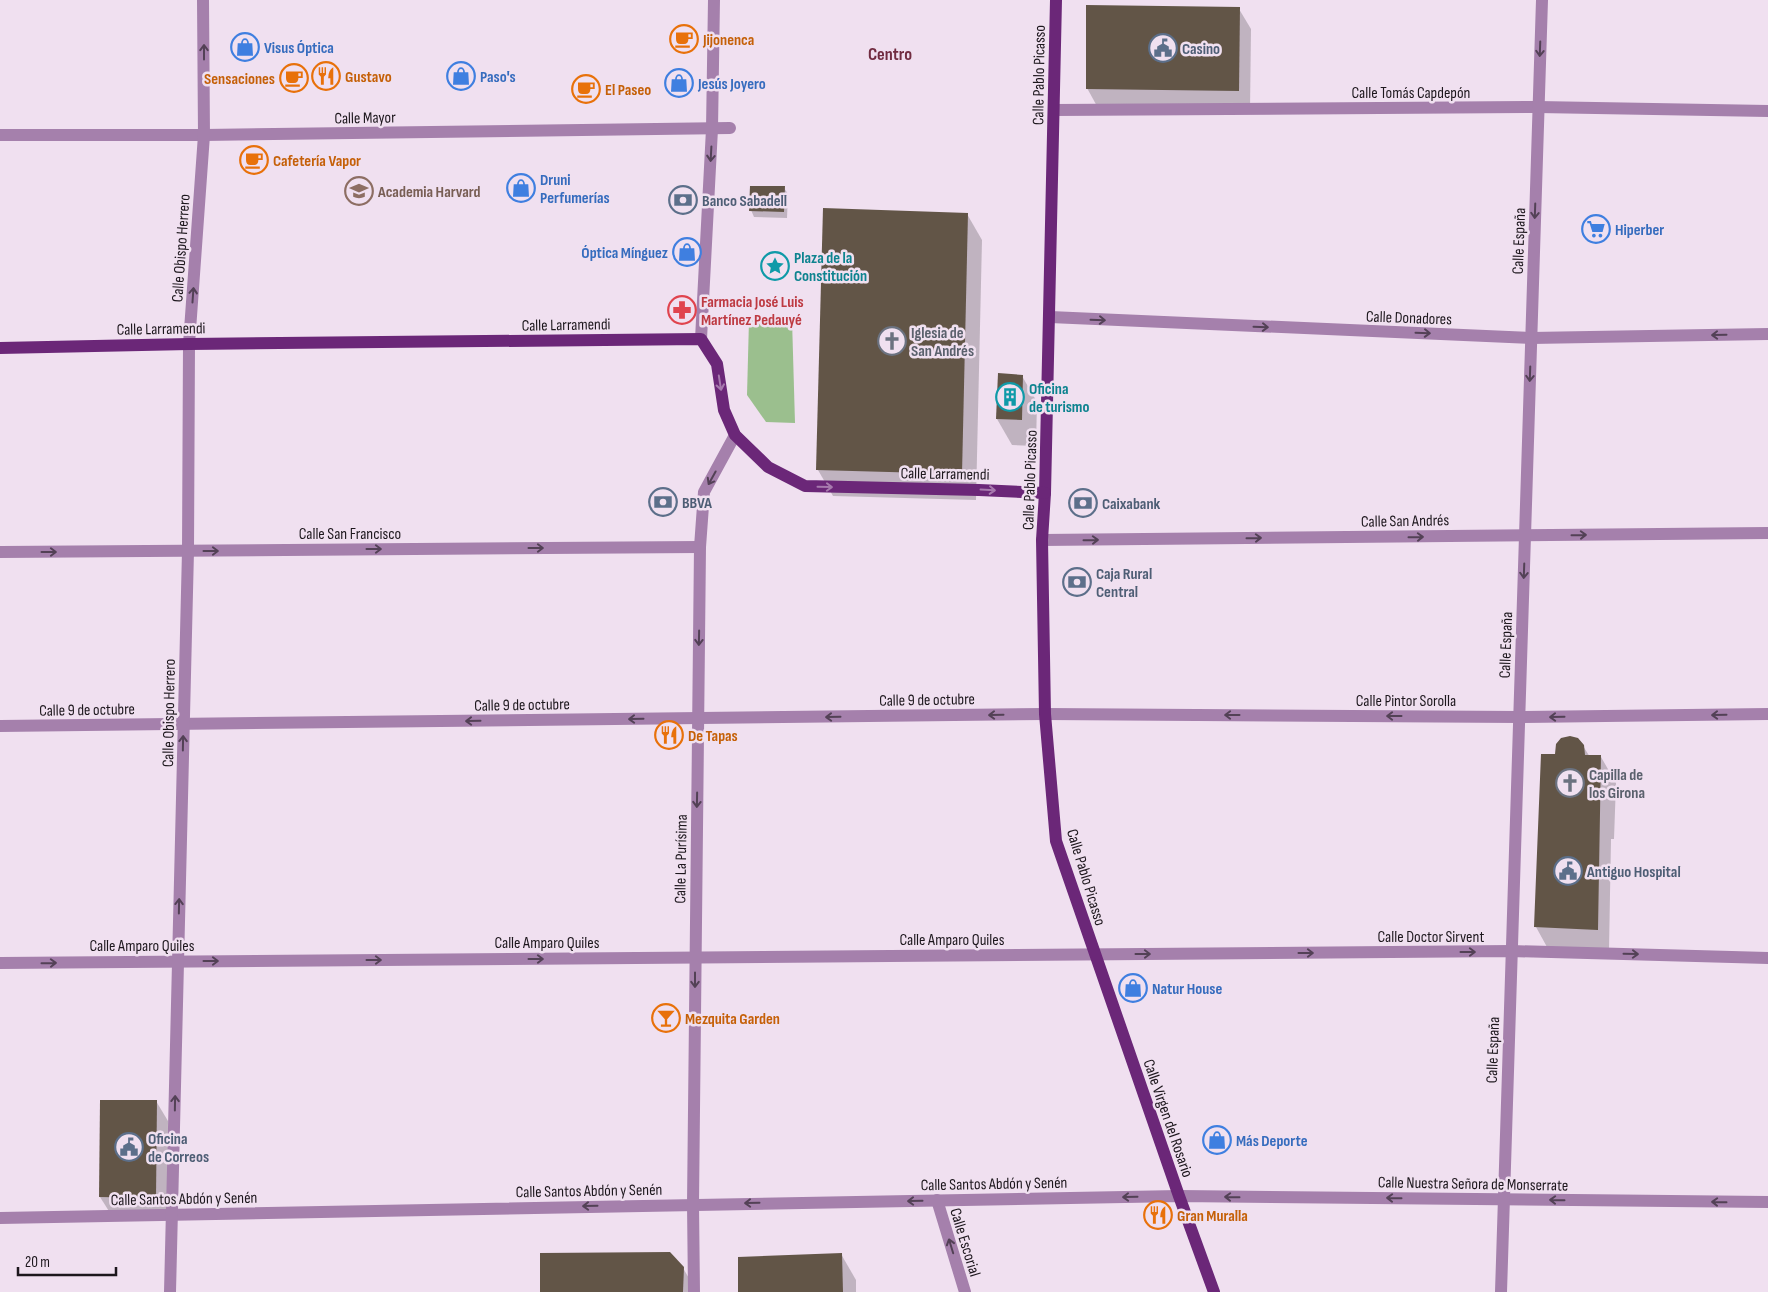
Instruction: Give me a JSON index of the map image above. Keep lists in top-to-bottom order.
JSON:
{
  "streets": {
    "main road": ["Calle Pablo Picasso", "Calle Larramendi", "Calle Virgen del Rosario"],
    "street": [
      "Calle Tomás Capdepón",
      "Calle Mayor",
      "Calle España",
      "Calle Obispo Herrero",
      "Calle Donadores",
      "Calle San Andrés",
      "Calle San Francisco",
      "Calle 9 de octubre",
      "Calle Pintor Sorolla",
      "Calle La Purísima",
      "Calle Doctor Sirvent",
      "Calle Amparo Quiles",
      "Calle Santos Abdón y Senén",
      "Calle Nuestra Señora de Monserrate",
      "Calle Escorial"
    ]
  },
  "crossings": [
    ["Calle Pablo Picasso", "Calle Tomás Capdepón"],
    ["Calle Pablo Picasso", "Calle Donadores"],
    ["Calle Pablo Picasso", "Calle Larramendi"],
    ["Calle Pablo Picasso", "Calle San Andrés"],
    ["Calle Pablo Picasso", "Calle 9 de octubre"],
    ["Calle Pablo Picasso", "Calle Pintor Sorolla"],
    ["Calle Pablo Picasso", "Calle Doctor Sirvent"],
    ["Calle Pablo Picasso", "Calle Amparo Quiles"],
    ["Calle Pablo Picasso", "Calle Virgen del Rosario"],
    ["Calle Tomás Capdepón", "Calle España"],
    ["Calle Mayor", "Calle Obispo Herrero"],
    ["Calle España", "Calle Donadores"],
    ["Calle España", "Calle San Andrés"],
    ["Calle España", "Calle Pintor Sorolla"],
    ["Calle España", "Calle Doctor Sirvent"],
    ["Calle España", "Calle Nuestra Señora de Monserrate"],
    ["Calle Obispo Herrero", "Calle Larramendi"],
    ["Calle Obispo Herrero", "Calle San Francisco"],
    ["Calle Obispo Herrero", "Calle 9 de octubre"],
    ["Calle Obispo Herrero", "Calle Amparo Quiles"],
    ["Calle Obispo Herrero", "Calle Santos Abdón y Senén"],
    ["Calle Larramendi", "Calle La Purísima"],
    ["Calle San Francisco", "Calle La Purísima"],
    ["Calle 9 de octubre", "Calle Pintor Sorolla"],
    ["Calle 9 de octubre", "Calle La Purísima"],
    ["Calle La Purísima", "Calle Amparo Quiles"],
    ["Calle La Purísima", "Calle Santos Abdón y Senén"],
    ["Calle Doctor Sirvent", "Calle Amparo Quiles"],
    ["Calle Doctor Sirvent", "Calle Virgen del Rosario"],
    ["Calle Amparo Quiles", "Calle Virgen del Rosario"],
    ["Calle Virgen del Rosario", "Calle Santos Abdón y Senén"],
    ["Calle Virgen del Rosario", "Calle Nuestra Señora de Monserrate"],
    ["Calle Santos Abdón y Senén", "Calle Nuestra Señora de Monserrate"],
    ["Calle Santos Abdón y Senén", "Calle Escorial"]
  ],
  "one_way": [
    "Calle España",
    "Calle Obispo Herrero",
    "Calle San Andrés",
    "Calle San Francisco",
    "Calle 9 de octubre",
    "Calle Pintor Sorolla",
    "Calle La Purísima",
    "Calle Doctor Sirvent",
    "Calle Amparo Quiles",
    "Calle Santos Abdón y Senén",
    "Calle Nuestra Señora de Monserrate",
    "Calle Escorial"
  ],
  "districts": ["Centro"],
  "places": {
    "cafe": [
      "Jijonenca",
      "Sensaciones",
      "El Paseo",
      "Cafetería Vapor"
    ],
    "shop": [
      "Visus Óptica",
      "Paso's",
      "Jesús Joyero",
      "Druni Perfumerías",
      "Óptica Mínguez",
      "Natur House",
      "Más Deporte"
    ],
    "public building": ["Casino", "Antiguo Hospital", "Oficina de Correos"],
    "restaurant": ["Gustavo", "De Tapas", "Gran Muralla"],
    "school or university": ["Academia Harvard"],
    "bank": [
      "Banco Sabadell",
      "BBVA",
      "Caixabank",
      "Caja Rural Central"
    ],
    "supermarket": ["Hiperber"],
    "place": ["Plaza de la Constitución"],
    "pharmacy": ["Farmacia José Luis Martínez Pedauyé"],
    "church": ["Iglesia de San Andrés", "Capilla de los Girona"],
    "building": ["Oficina de turismo"],
    "bar": ["Mezquita Garden"]
  },
  "scale_bar": "20 m"
}
